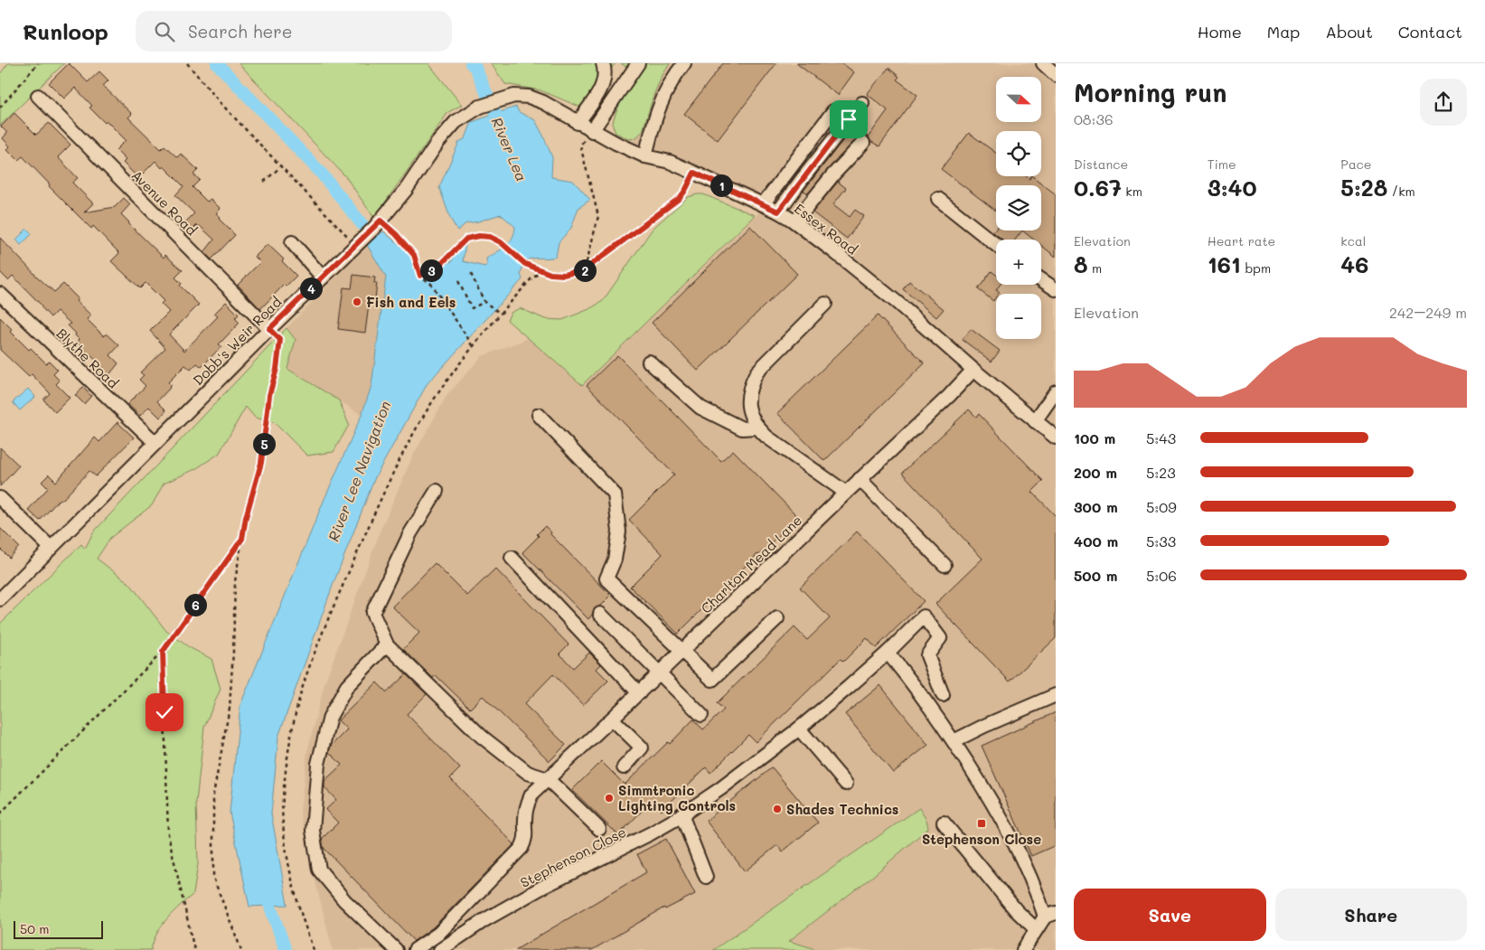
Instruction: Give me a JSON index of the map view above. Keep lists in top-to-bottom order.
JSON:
{
  "streets": {
    "street": [
      "Avenue Road",
      "Essex Road",
      "Dobb's Weir Road",
      "Blythe Road",
      "Charlton Mead Lane",
      "Stephenson Close"
    ]
  },
  "crossings": [
    ["Avenue Road", "Dobb's Weir Road"],
    ["Essex Road", "Dobb's Weir Road"],
    ["Essex Road", "Charlton Mead Lane"],
    ["Dobb's Weir Road", "Blythe Road"]
  ],
  "water": ["River Lea", "River Lee Navigation"],
  "places": {
    "other": ["Fish and Eels", "Simmtronic Lighting Controls", "Shades Technics"],
    "transit": ["Stephenson Close"]
  },
  "scale_bar": "50 m",
  "north": "right",
  "page": {
    "header": "Runloop",
    "search": "Search here",
    "nav": [
      "Home",
      "Map",
      "About",
      "Contact"
    ],
    "heading": ["Morning run", "08:36"],
    "map_buttons": ["+", "−"],
    "stats": [
      ["Distance", "0.67 km"],
      ["Time", "3:40"],
      ["Pace", "5:28 /km"],
      ["Elevation", "8 m"],
      ["Heart rate", "161 bpm"],
      ["kcal", "46"]
    ],
    "pins": [
      "1",
      "2",
      "3",
      "4",
      "5",
      "6"
    ],
    "chart": ["Elevation", "242–249 m"],
    "list": [
      {
        "name": "100 m",
        "note": "5:43"
      },
      {
        "name": "200 m",
        "note": "5:23"
      },
      {
        "name": "300 m",
        "note": "5:09"
      },
      {
        "name": "400 m",
        "note": "5:33"
      },
      {
        "name": "500 m",
        "note": "5:06"
      }
    ],
    "buttons": ["Save", "Share"],
    "scale": "50 m"
  }
}
